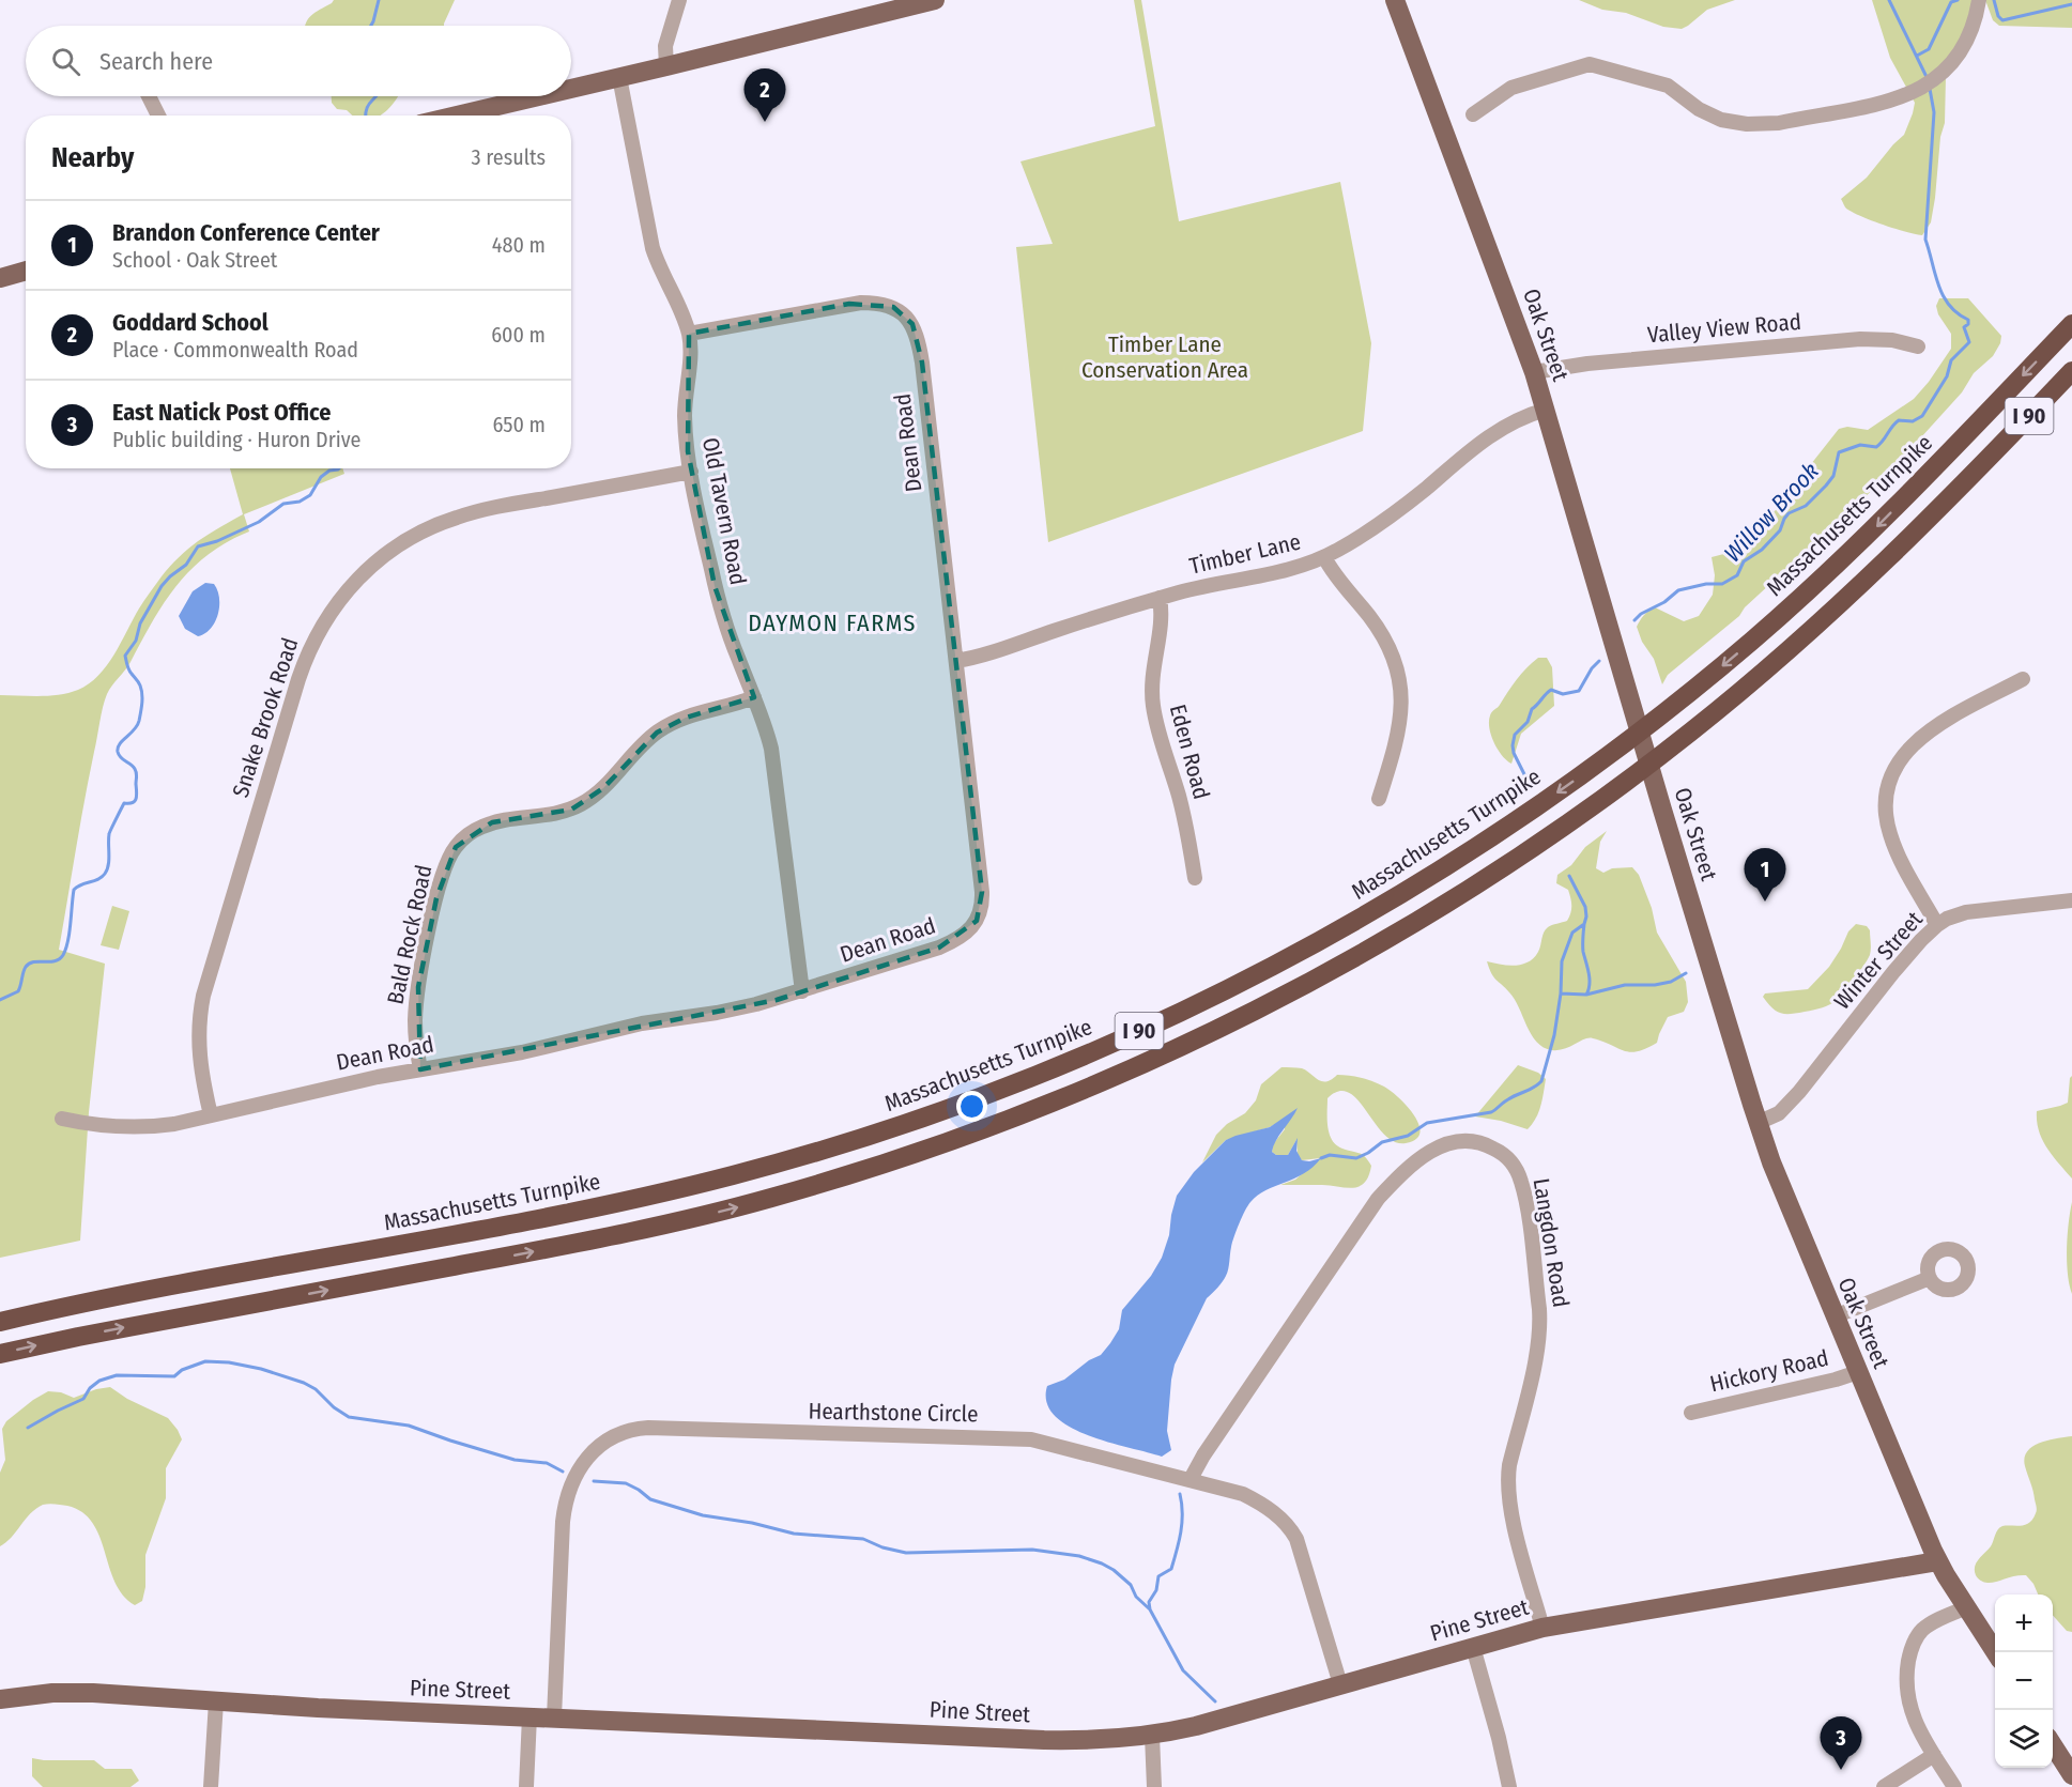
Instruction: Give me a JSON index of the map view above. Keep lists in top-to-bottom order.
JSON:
{
  "streets": {
    "highway": ["I 90", "Massachusetts Turnpike"],
    "main road": ["Oak Street", "Pine Street"],
    "street": [
      "Valley View Road",
      "Dean Road",
      "Old Tavern Road",
      "Timber Lane",
      "Snake Brook Road",
      "Eden Road",
      "Bald Rock Road",
      "Winter Street",
      "Langdon Road",
      "Hickory Road",
      "Hearthstone Circle"
    ]
  },
  "crossings": [
    ["Valley View Road", "Oak Street"],
    ["Oak Street", "Timber Lane"],
    ["Oak Street", "Winter Street"],
    ["Oak Street", "Hickory Road"],
    ["Oak Street", "Pine Street"],
    ["Dean Road", "Old Tavern Road"],
    ["Dean Road", "Timber Lane"],
    ["Dean Road", "Snake Brook Road"],
    ["Dean Road", "Bald Rock Road"],
    ["Old Tavern Road", "Snake Brook Road"],
    ["Old Tavern Road", "Bald Rock Road"],
    ["Timber Lane", "Eden Road"],
    ["Langdon Road", "Hearthstone Circle"],
    ["Langdon Road", "Pine Street"],
    ["Hearthstone Circle", "Pine Street"]
  ],
  "districts": ["DAYMON FARMS"],
  "water": ["Willow Brook"],
  "parks": ["Timber Lane Conservation Area"],
  "page": {
    "search": "Search here",
    "pins": ["2", "1", "3"],
    "heading": ["Nearby", "3 results"],
    "list": [
      {
        "mark": "1",
        "name": "Brandon Conference Center",
        "note": "School · Oak Street",
        "value": "480 m"
      },
      {
        "mark": "2",
        "name": "Goddard School",
        "note": "Place · Commonwealth Road",
        "value": "600 m"
      },
      {
        "mark": "3",
        "name": "East Natick Post Office",
        "note": "Public building · Huron Drive",
        "value": "650 m"
      }
    ],
    "map_buttons": ["+", "−"]
  }
}
